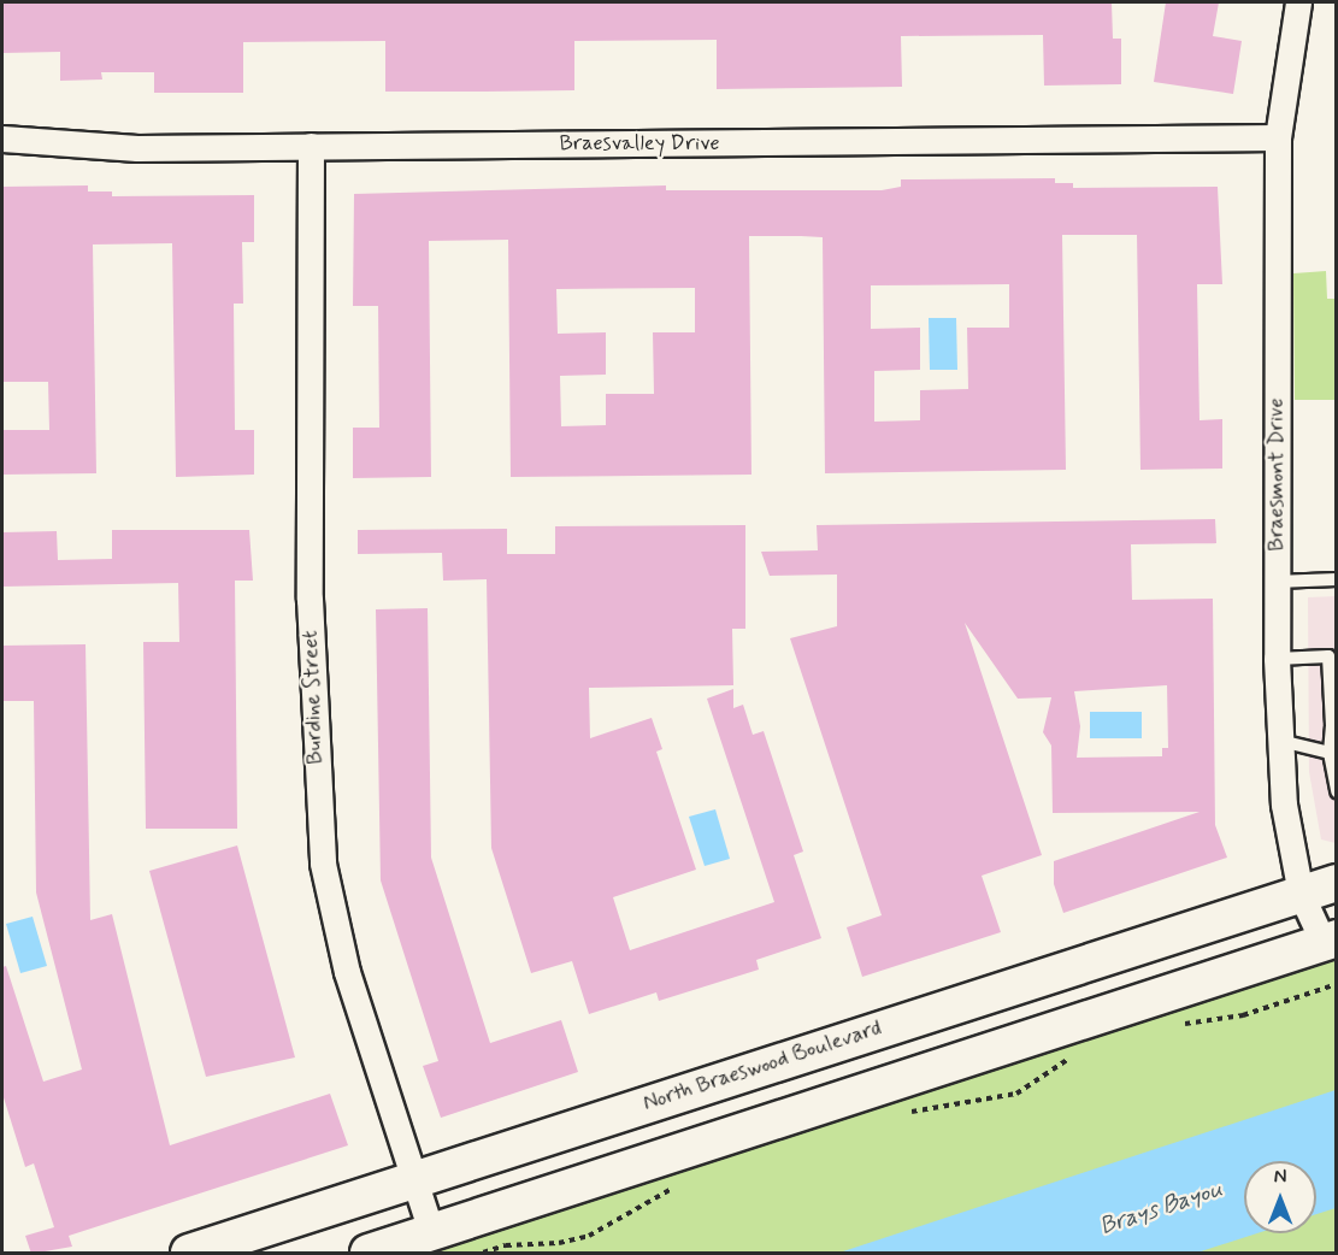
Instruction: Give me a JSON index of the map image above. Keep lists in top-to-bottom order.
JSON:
{
  "streets": {
    "main road": ["North Braeswood Boulevard"],
    "street": ["Braesvalley Drive", "Braesmont Drive", "Burdine Street"]
  },
  "crossings": [
    ["Braesvalley Drive", "Braesmont Drive"],
    ["Braesvalley Drive", "Burdine Street"],
    ["Braesmont Drive", "North Braeswood Boulevard"],
    ["Burdine Street", "North Braeswood Boulevard"]
  ],
  "water": ["Brays Bayou"],
  "north": "top"
}
